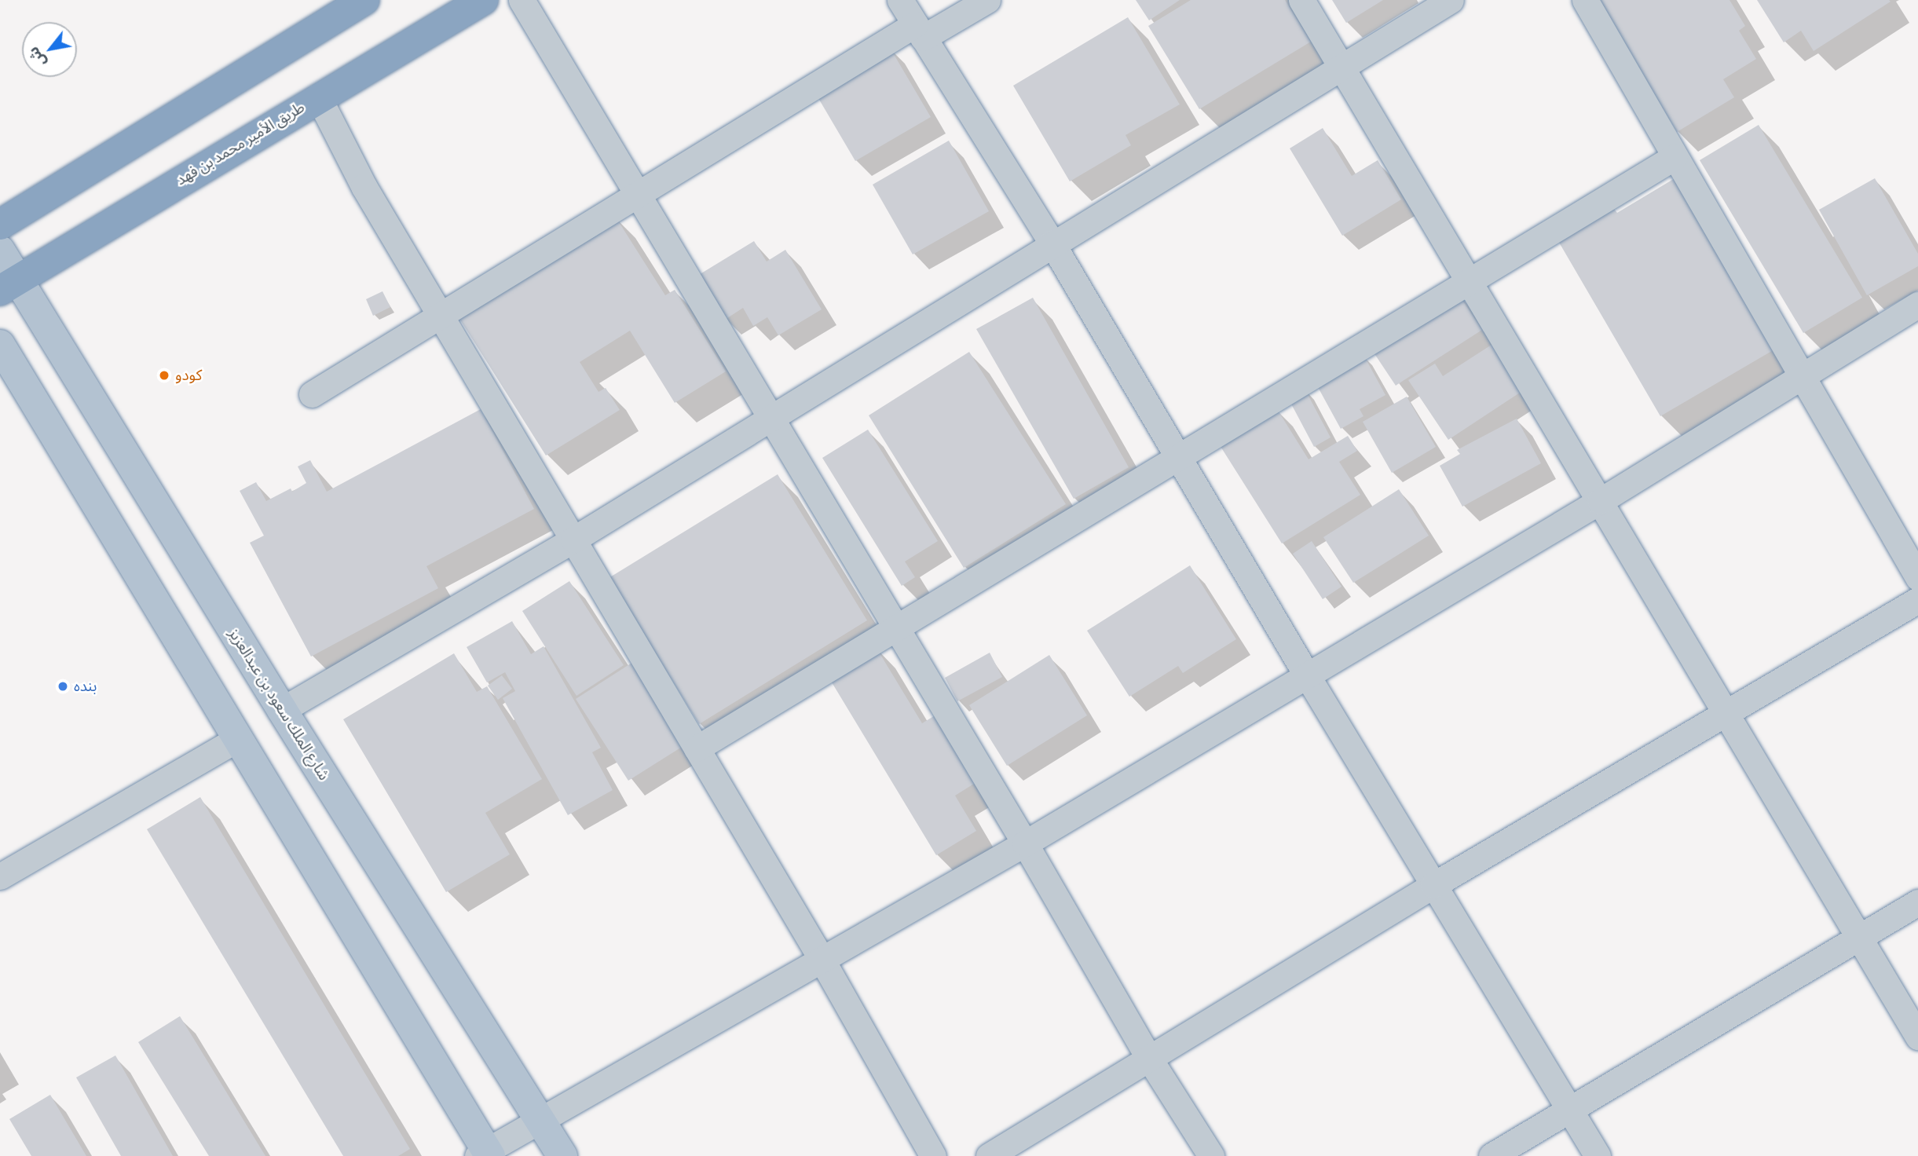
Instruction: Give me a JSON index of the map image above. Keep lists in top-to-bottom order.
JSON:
{
  "streets": {
    "highway": ["طريق الأمير محمد بن فهد"],
    "main road": ["شارع الملك سعود بن عبدالعزيز"]
  },
  "crossings": [
    ["طريق الأمير محمد بن فهد", "شارع الملك سعود بن عبدالعزيز"]
  ],
  "places": ["كودو", "بنده"],
  "north": "bottom left"
}
